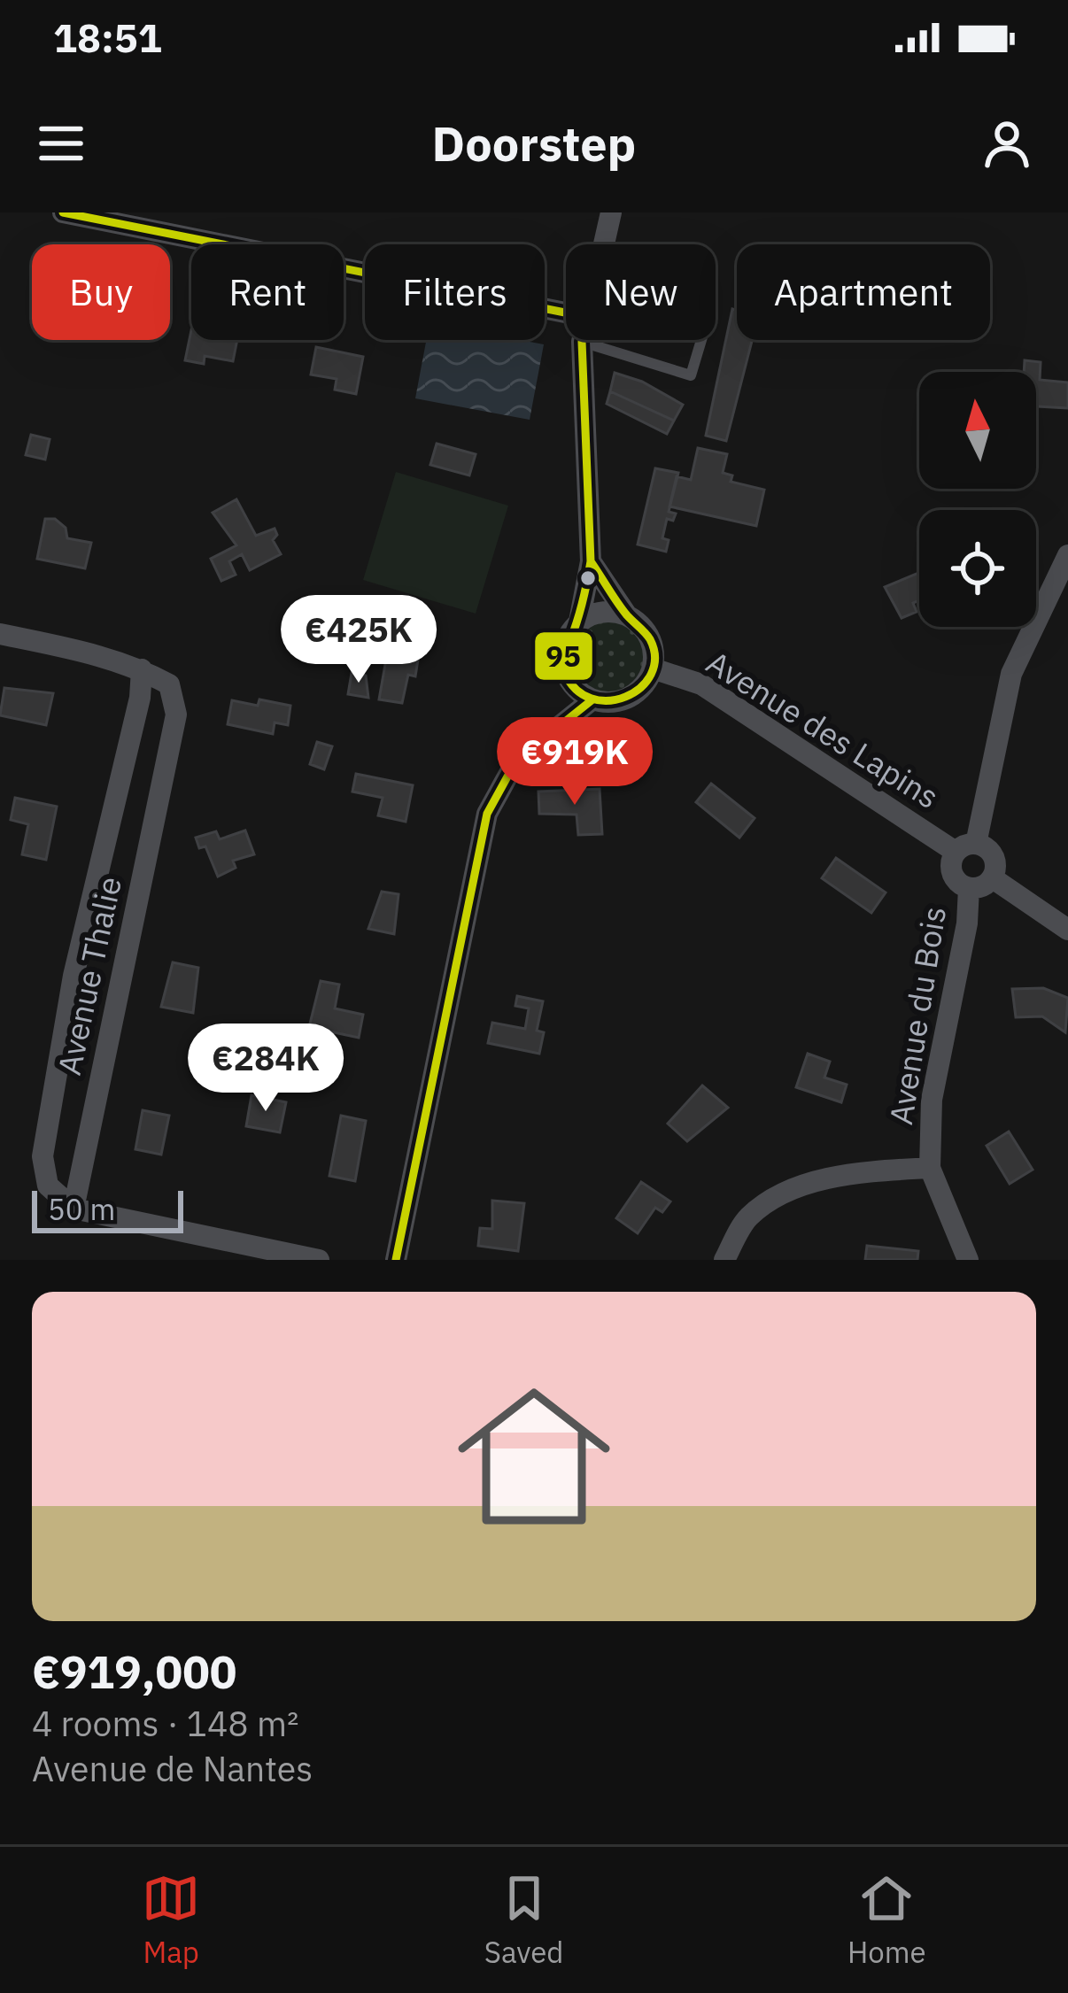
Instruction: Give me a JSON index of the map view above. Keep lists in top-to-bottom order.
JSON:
{
  "streets": {
    "street": ["Avenue des Lapins", "Avenue Thalie", "Avenue du Bois"]
  },
  "crossings": [
    ["Avenue des Lapins", "Avenue du Bois"]
  ],
  "lines": ["transit line 95"],
  "scale_bar": "50 m",
  "north": "top",
  "page": {
    "status": "18:51",
    "header": "Doorstep",
    "chip": [
      "Buy",
      "Rent",
      "Filters",
      "New",
      "Apartment"
    ],
    "price": ["€425K", "€919K", "€284K"],
    "scale": "50 m",
    "list": [
      {
        "name": "€919,000",
        "note": "4 rooms · 148 m² · Avenue de Nantes"
      }
    ],
    "tabs": ["Map", "Saved", "Home"]
  }
}
